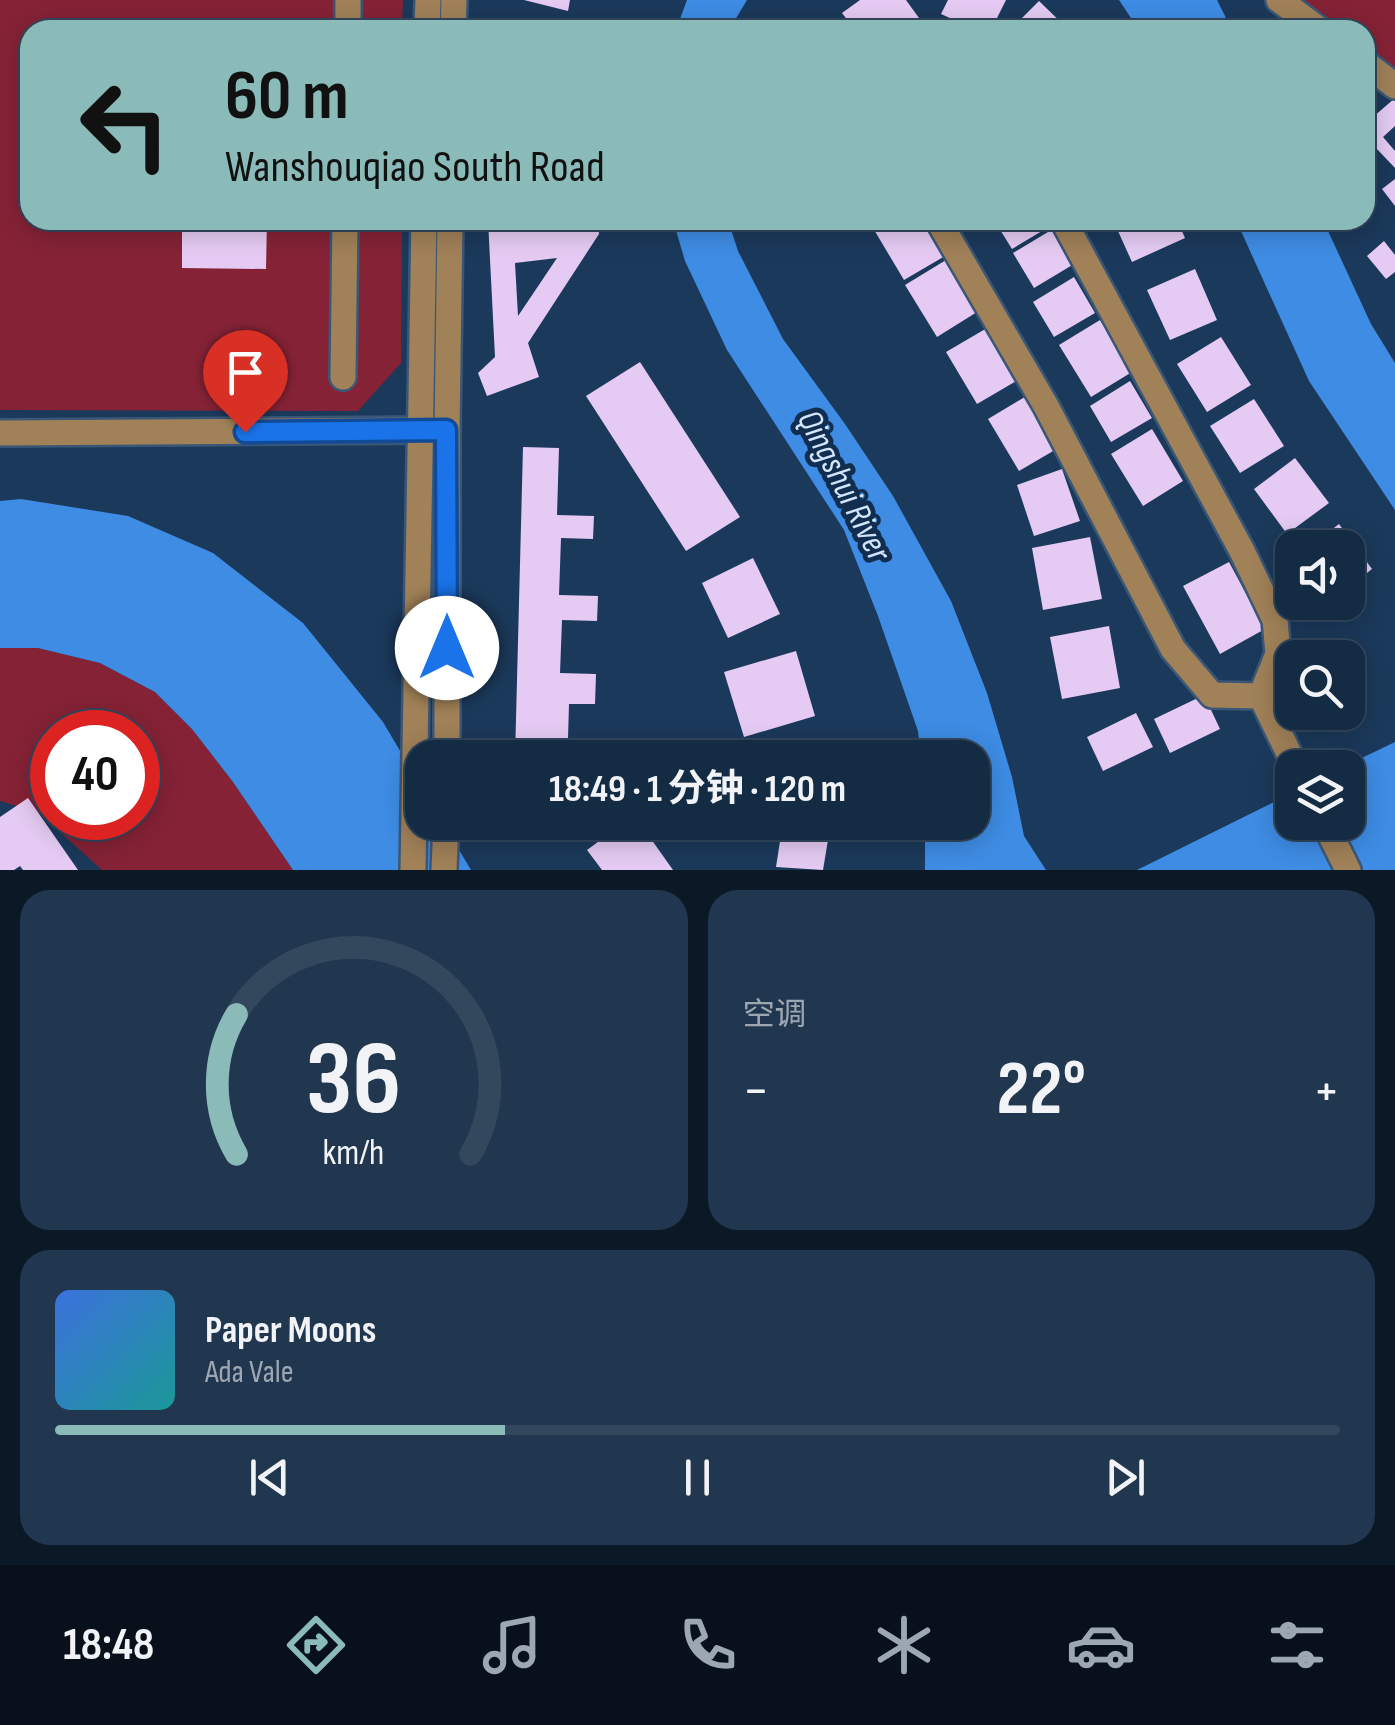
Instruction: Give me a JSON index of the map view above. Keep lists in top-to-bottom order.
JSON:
{
  "water": ["Qingshui River"],
  "page": {
    "turn": ["60 m", "Wanshouqiao South Road"],
    "limit": "40",
    "trip": "18:49 · 1 分钟 · 120 m",
    "tile": "空调",
    "heat": ["−", "22°", "+"],
    "song": ["Paper Moons", "Ada Vale"],
    "tabs": "18:48",
    "gauge": ["36", "km/h"]
  }
}
